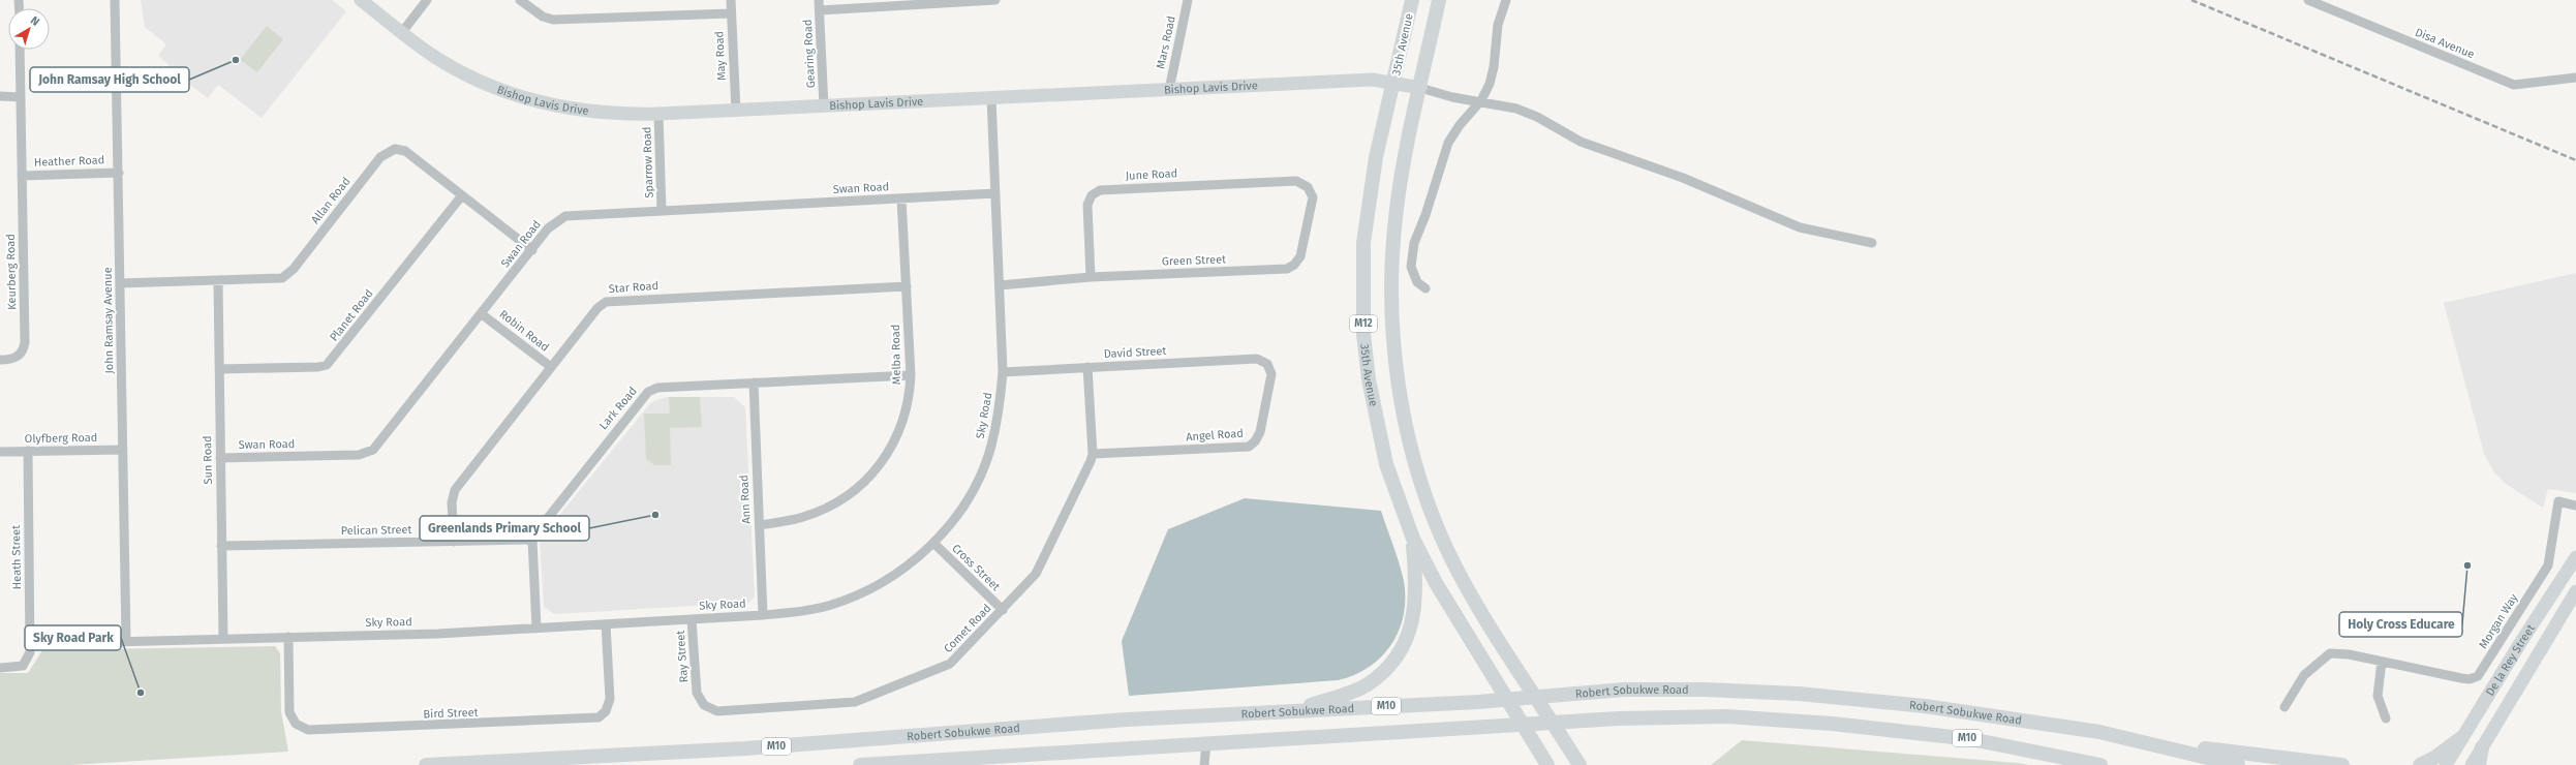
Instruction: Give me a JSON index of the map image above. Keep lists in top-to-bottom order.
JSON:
{
  "streets": {
    "main road": [
      "35th Avenue",
      "M12",
      "Robert Sobukwe Road",
      "M10"
    ],
    "street": [
      "Mars Road",
      "Disa Avenue",
      "Gearing Road",
      "May Road",
      "Bishop Lavis Drive",
      "Heather Road",
      "Sparrow Road",
      "June Road",
      "Swan Road",
      "Allan Road",
      "Green Street",
      "Keurberg Road",
      "Star Road",
      "Planet Road",
      "John Ramsay Avenue",
      "Robin Road",
      "David Street",
      "Melba Road",
      "Lark Road",
      "Sky Road",
      "Angel Road",
      "Olyfberg Road",
      "Sun Road",
      "Ann Road",
      "Pelican Street",
      "Heath Street",
      "Cross Street",
      "Morgan Way",
      "Comet Road",
      "Ray Street",
      "De la Rey Street",
      "Bird Street"
    ]
  },
  "crossings": [
    ["Mars Road", "Bishop Lavis Drive"],
    ["35th Avenue", "Bishop Lavis Drive"],
    ["35th Avenue", "M12"],
    ["35th Avenue", "Robert Sobukwe Road"],
    ["Gearing Road", "Bishop Lavis Drive"],
    ["May Road", "Bishop Lavis Drive"],
    ["Bishop Lavis Drive", "Sparrow Road"],
    ["Bishop Lavis Drive", "M12"],
    ["Bishop Lavis Drive", "Sky Road"],
    ["Heather Road", "Keurberg Road"],
    ["Heather Road", "John Ramsay Avenue"],
    ["Sparrow Road", "Swan Road"],
    ["June Road", "Green Street"],
    ["Swan Road", "Allan Road"],
    ["Swan Road", "Robin Road"],
    ["Swan Road", "Melba Road"],
    ["Swan Road", "Sky Road"],
    ["Swan Road", "Sun Road"],
    ["Allan Road", "Planet Road"],
    ["Allan Road", "John Ramsay Avenue"],
    ["Allan Road", "Sun Road"],
    ["Green Street", "Sky Road"],
    ["Star Road", "Robin Road"],
    ["Star Road", "Melba Road"],
    ["Star Road", "Pelican Street"],
    ["Planet Road", "Sun Road"],
    ["John Ramsay Avenue", "Sky Road"],
    ["John Ramsay Avenue", "Olyfberg Road"],
    ["M12", "Robert Sobukwe Road"],
    ["M12", "M10"],
    ["David Street", "Sky Road"],
    ["David Street", "Angel Road"],
    ["David Street", "Comet Road"],
    ["Melba Road", "Lark Road"],
    ["Melba Road", "Ann Road"],
    ["Lark Road", "Ann Road"],
    ["Lark Road", "Pelican Street"],
    ["Sky Road", "Sun Road"],
    ["Sky Road", "Ann Road"],
    ["Sky Road", "Heath Street"],
    ["Sky Road", "Cross Street"],
    ["Sky Road", "Ray Street"],
    ["Sky Road", "Bird Street"],
    ["Angel Road", "Comet Road"],
    ["Olyfberg Road", "Heath Street"],
    ["Sun Road", "Pelican Street"],
    ["Cross Street", "Comet Road"],
    ["Comet Road", "Ray Street"]
  ],
  "places": [
    "John Ramsay High School",
    "Greenlands Primary School",
    "Holy Cross Educare",
    "Sky Road Park"
  ],
  "north": "top right"
}
